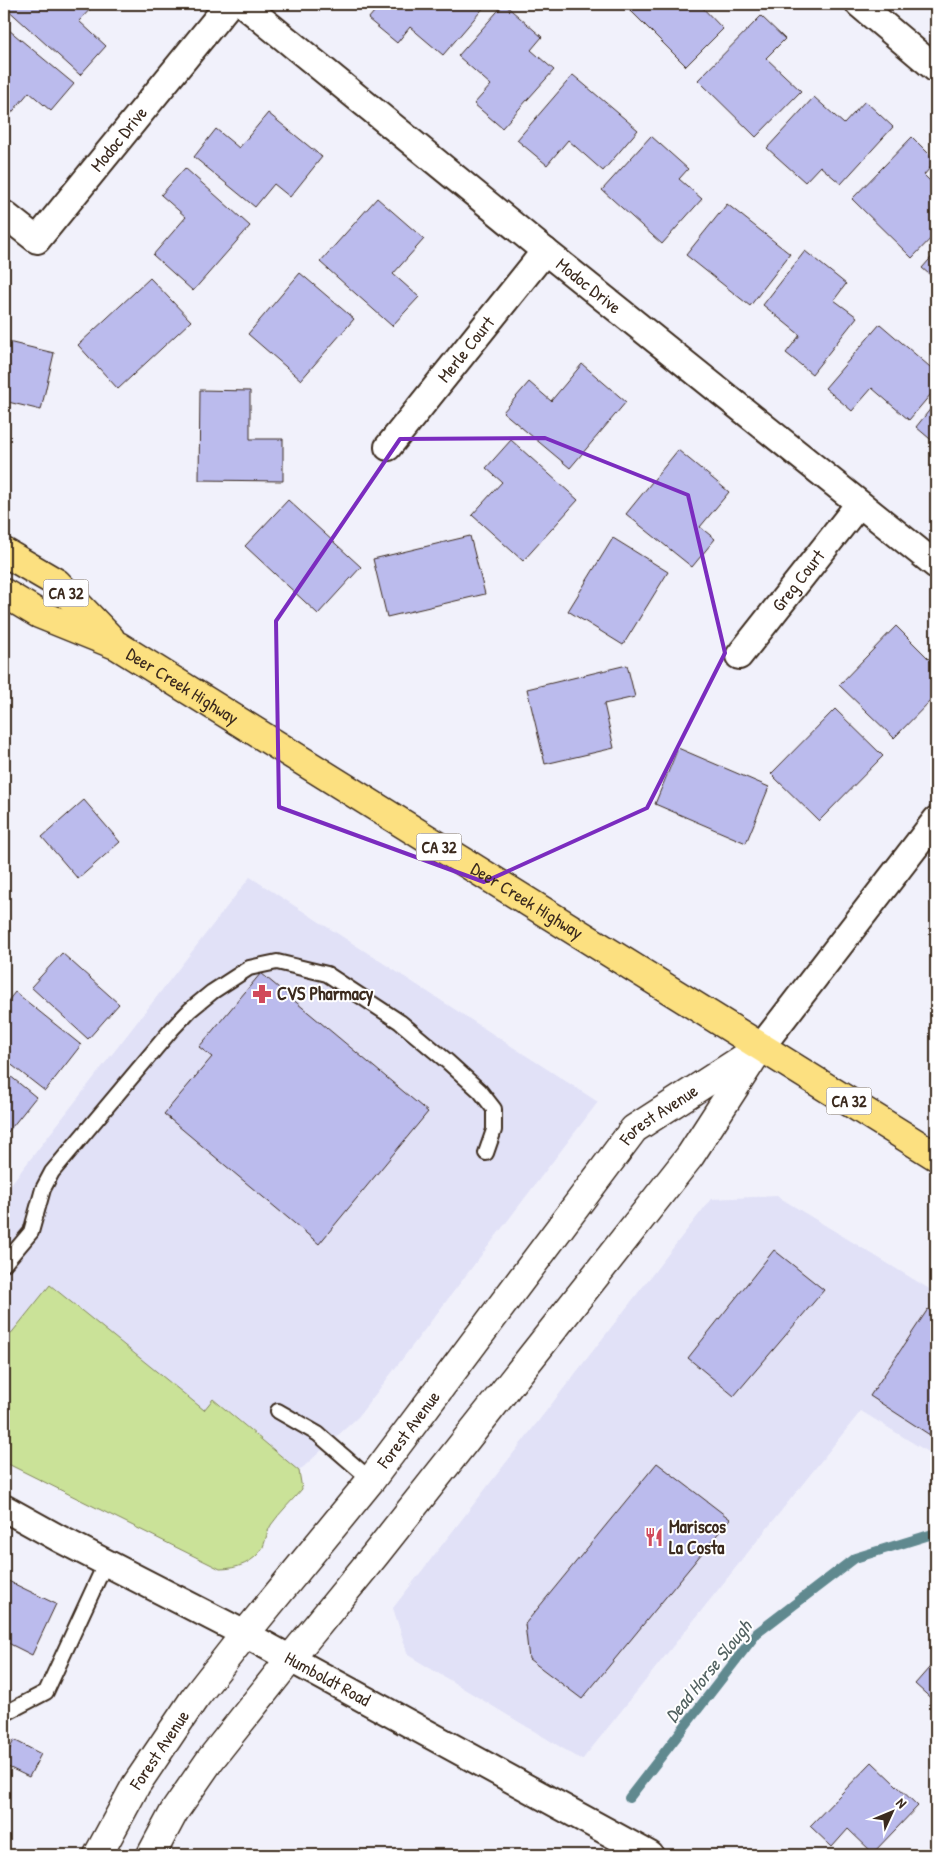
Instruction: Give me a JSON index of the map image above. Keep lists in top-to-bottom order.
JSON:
{
  "streets": {
    "main road": ["CA 32", "Deer Creek Highway"],
    "street": [
      "Modoc Drive",
      "Merle Court",
      "Greg Court",
      "Forest Avenue",
      "Humboldt Road"
    ]
  },
  "crossings": [
    ["Modoc Drive", "Merle Court"],
    ["Modoc Drive", "Greg Court"],
    ["Deer Creek Highway", "Forest Avenue"],
    ["Forest Avenue", "Humboldt Road"]
  ],
  "water": ["Dead Horse Slough"],
  "places": {
    "pharmacy": ["CVS Pharmacy"],
    "restaurant": ["Mariscos La Costa"]
  },
  "north": "top right"
}
